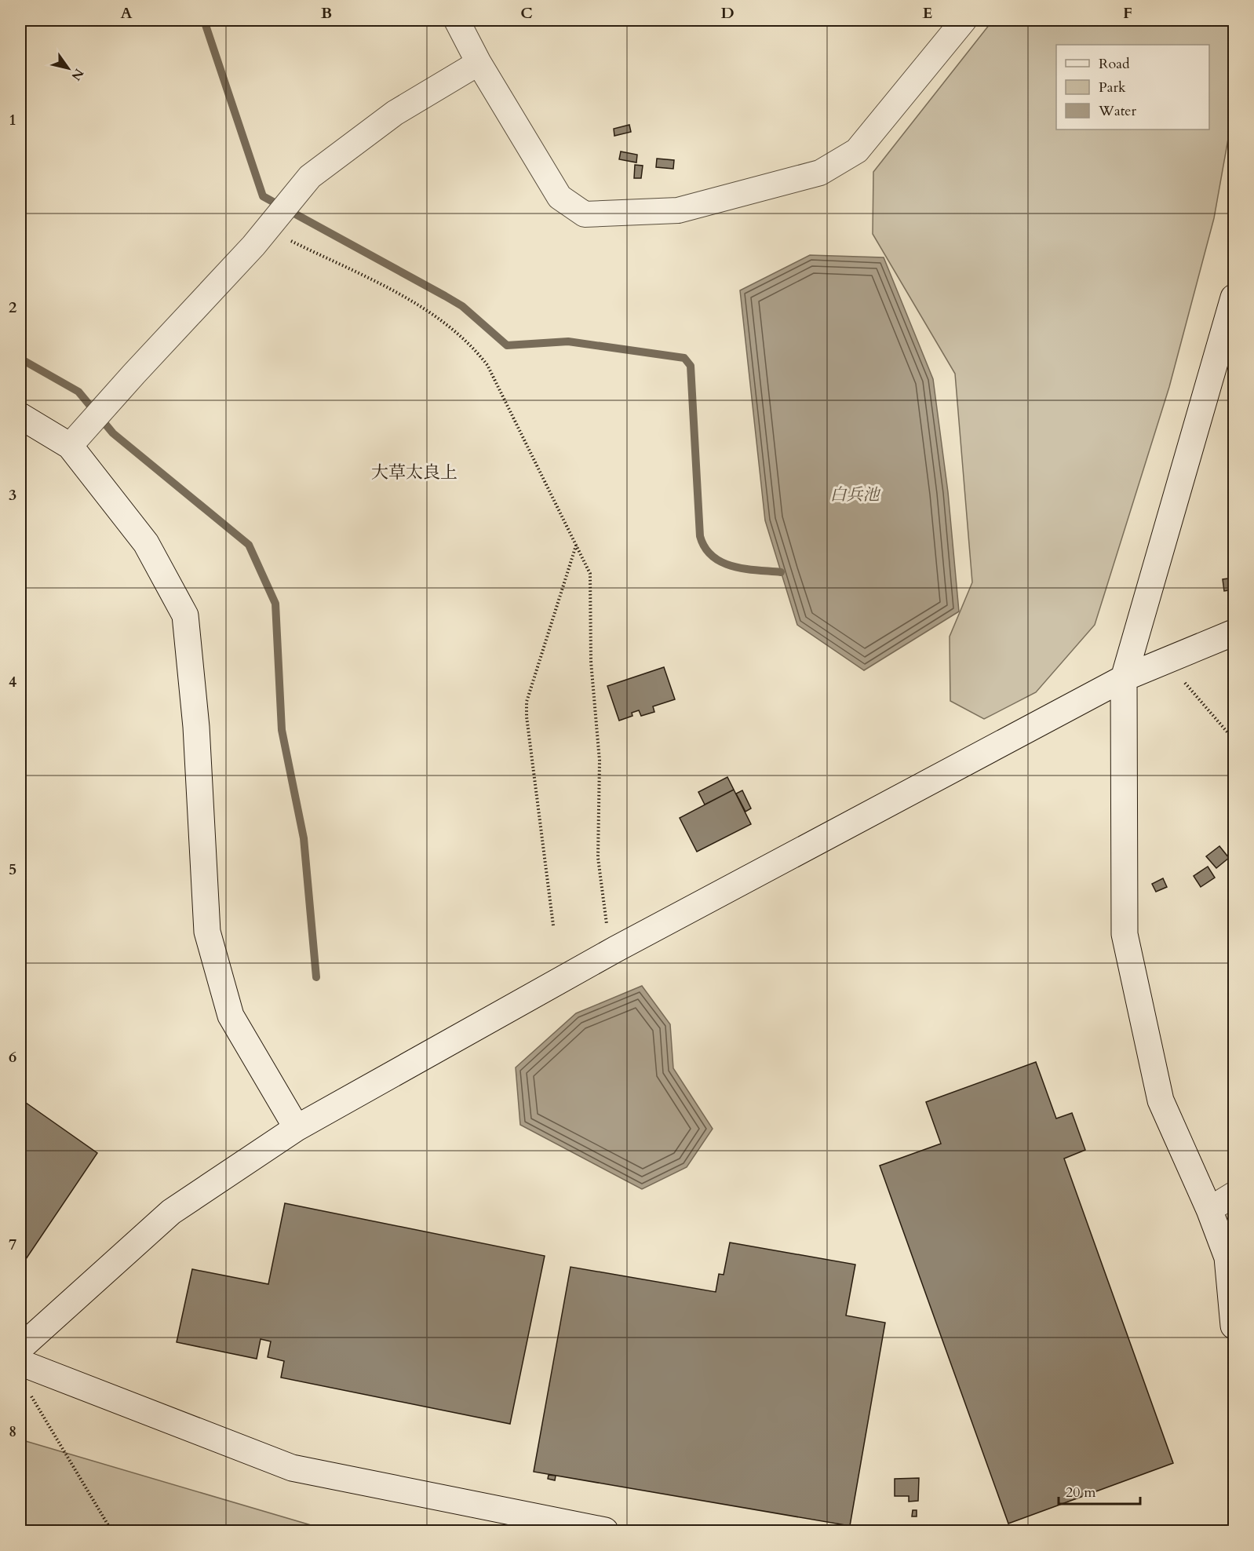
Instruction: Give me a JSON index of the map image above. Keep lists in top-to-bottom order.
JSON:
{
  "districts": ["大草太良上"],
  "water": ["白兵池"],
  "legend": ["Road", "Park", "Water"],
  "scale_bar": "20 m",
  "north": "bottom right",
  "grid": {
    "columns": [
      "A",
      "B",
      "C",
      "D",
      "E",
      "F"
    ],
    "rows": [
      "1",
      "2",
      "3",
      "4",
      "5",
      "6",
      "7",
      "8"
    ]
  }
}
